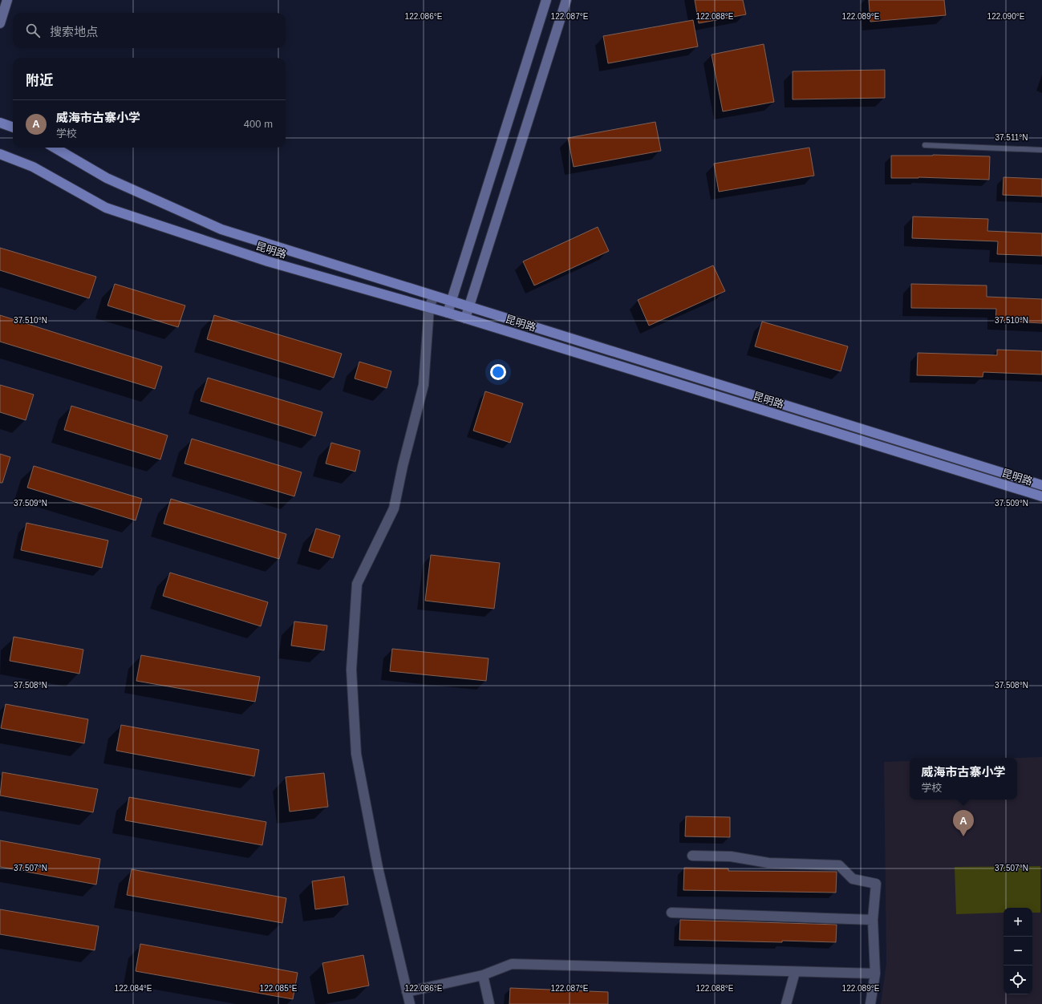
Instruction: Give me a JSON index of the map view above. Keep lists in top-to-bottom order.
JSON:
{
  "streets": {
    "main road": ["昆明路"]
  },
  "page": {
    "search": "搜索地点",
    "heading": "附近",
    "list": [
      {
        "mark": "A",
        "name": "威海市古寨小学",
        "note": "学校",
        "value": "400 m"
      }
    ],
    "popup": ["威海市古寨小学", "学校"],
    "pins": "A",
    "map_buttons": ["+", "−"]
  },
  "coordinates": [
    "122.086°E",
    "122.087°E",
    "122.088°E",
    "122.089°E",
    "122.090°E",
    "37.511°N",
    "37.510°N",
    "37.509°N",
    "37.508°N",
    "37.507°N",
    "122.084°E",
    "122.085°E"
  ]
}
